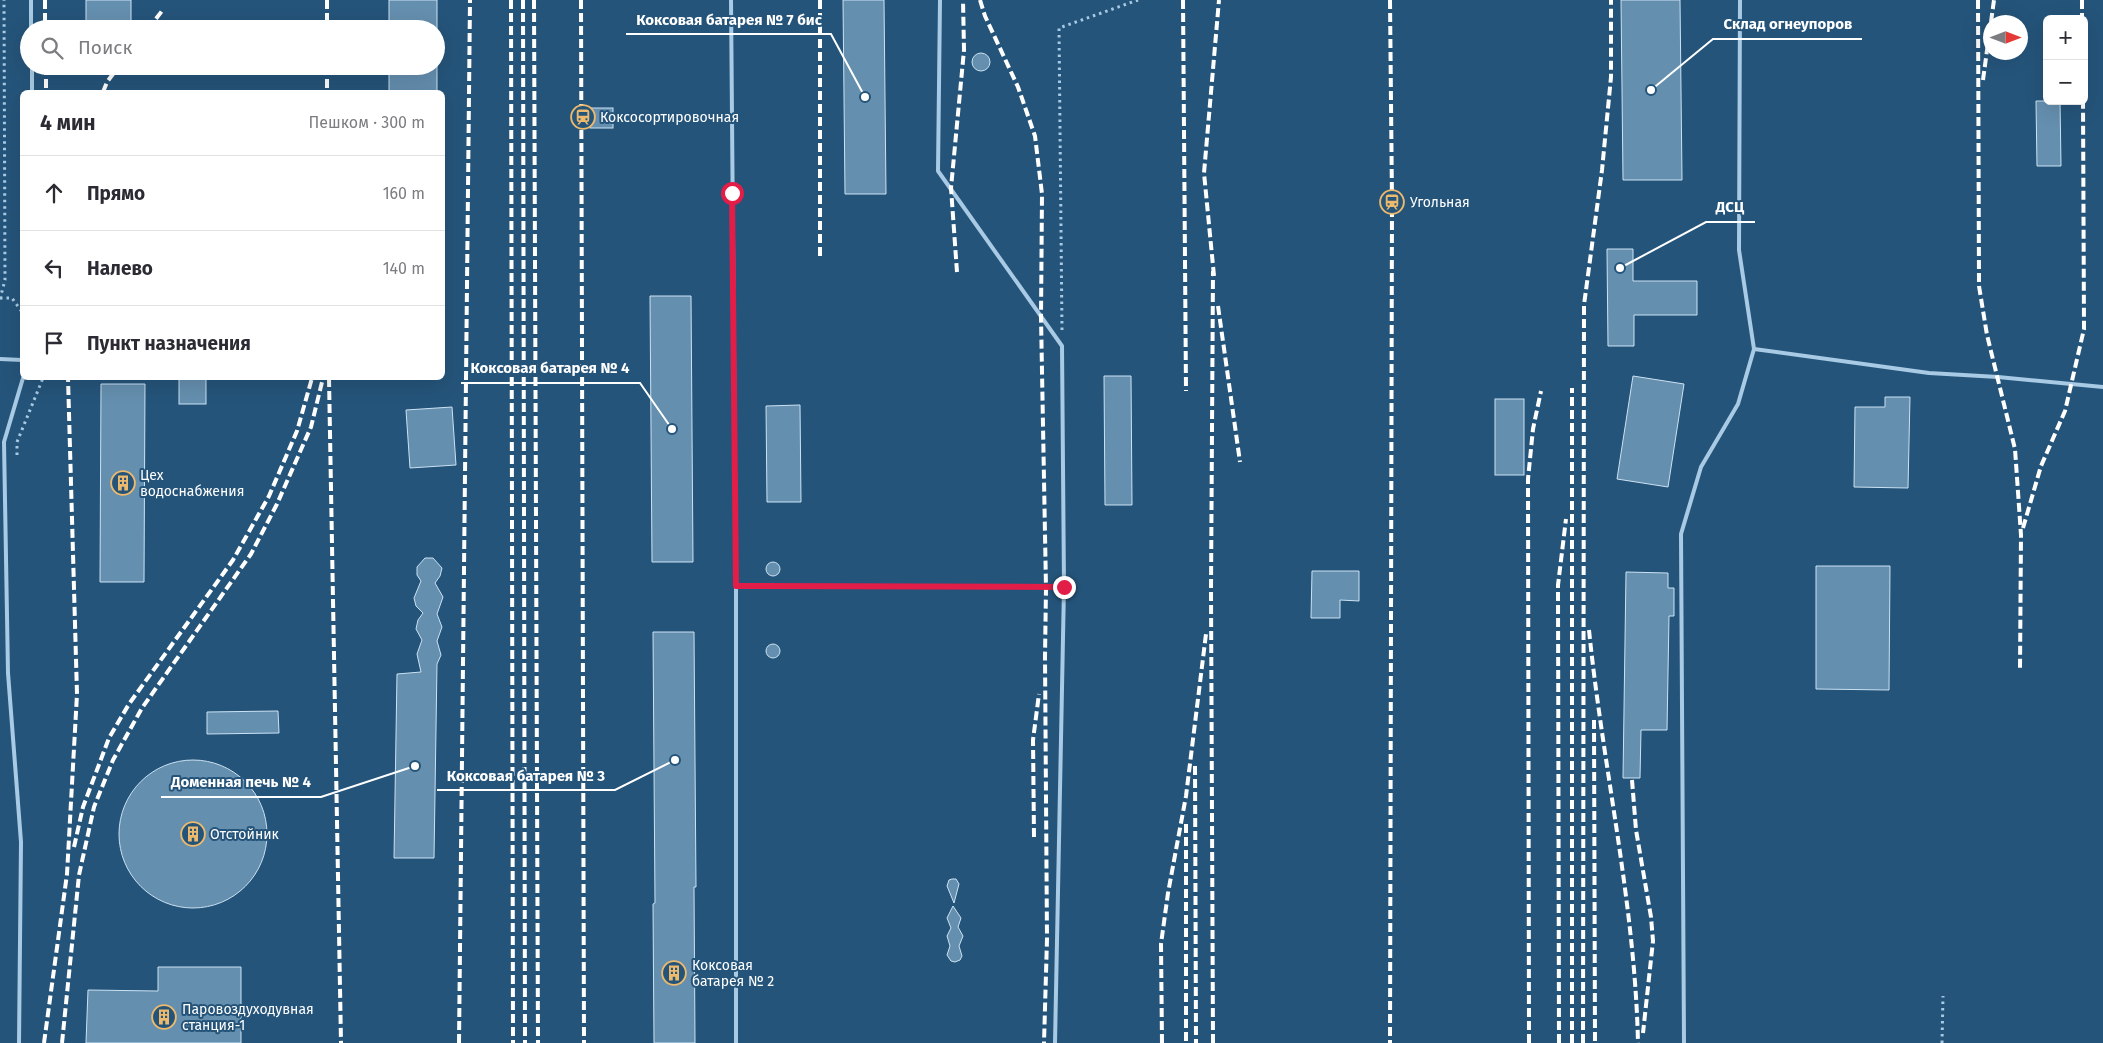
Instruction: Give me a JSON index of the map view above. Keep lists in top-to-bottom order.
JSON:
{
  "places": {
    "other": [
      "Склад огнеупоров",
      "Коксовая батарея № 7 бис",
      "ДСЦ",
      "Коксовая батарея № 4",
      "Коксовая батарея № 3",
      "Доменная печь № 4"
    ],
    "station": ["Коксосортировочная", "Угольная"],
    "building": [
      "Цех водоснабжения",
      "Отстойник",
      "Коксовая батарея № 2",
      "Паровоздуходувная станция-1"
    ]
  },
  "north": "right",
  "page": {
    "map_buttons": ["+", "−"],
    "search": "Поиск",
    "heading": ["4 мин", "Пешком · 300 m"],
    "list": [
      ["Прямо", "160 m"],
      ["Налево", "140 m"],
      "Пункт назначения"
    ]
  }
}
